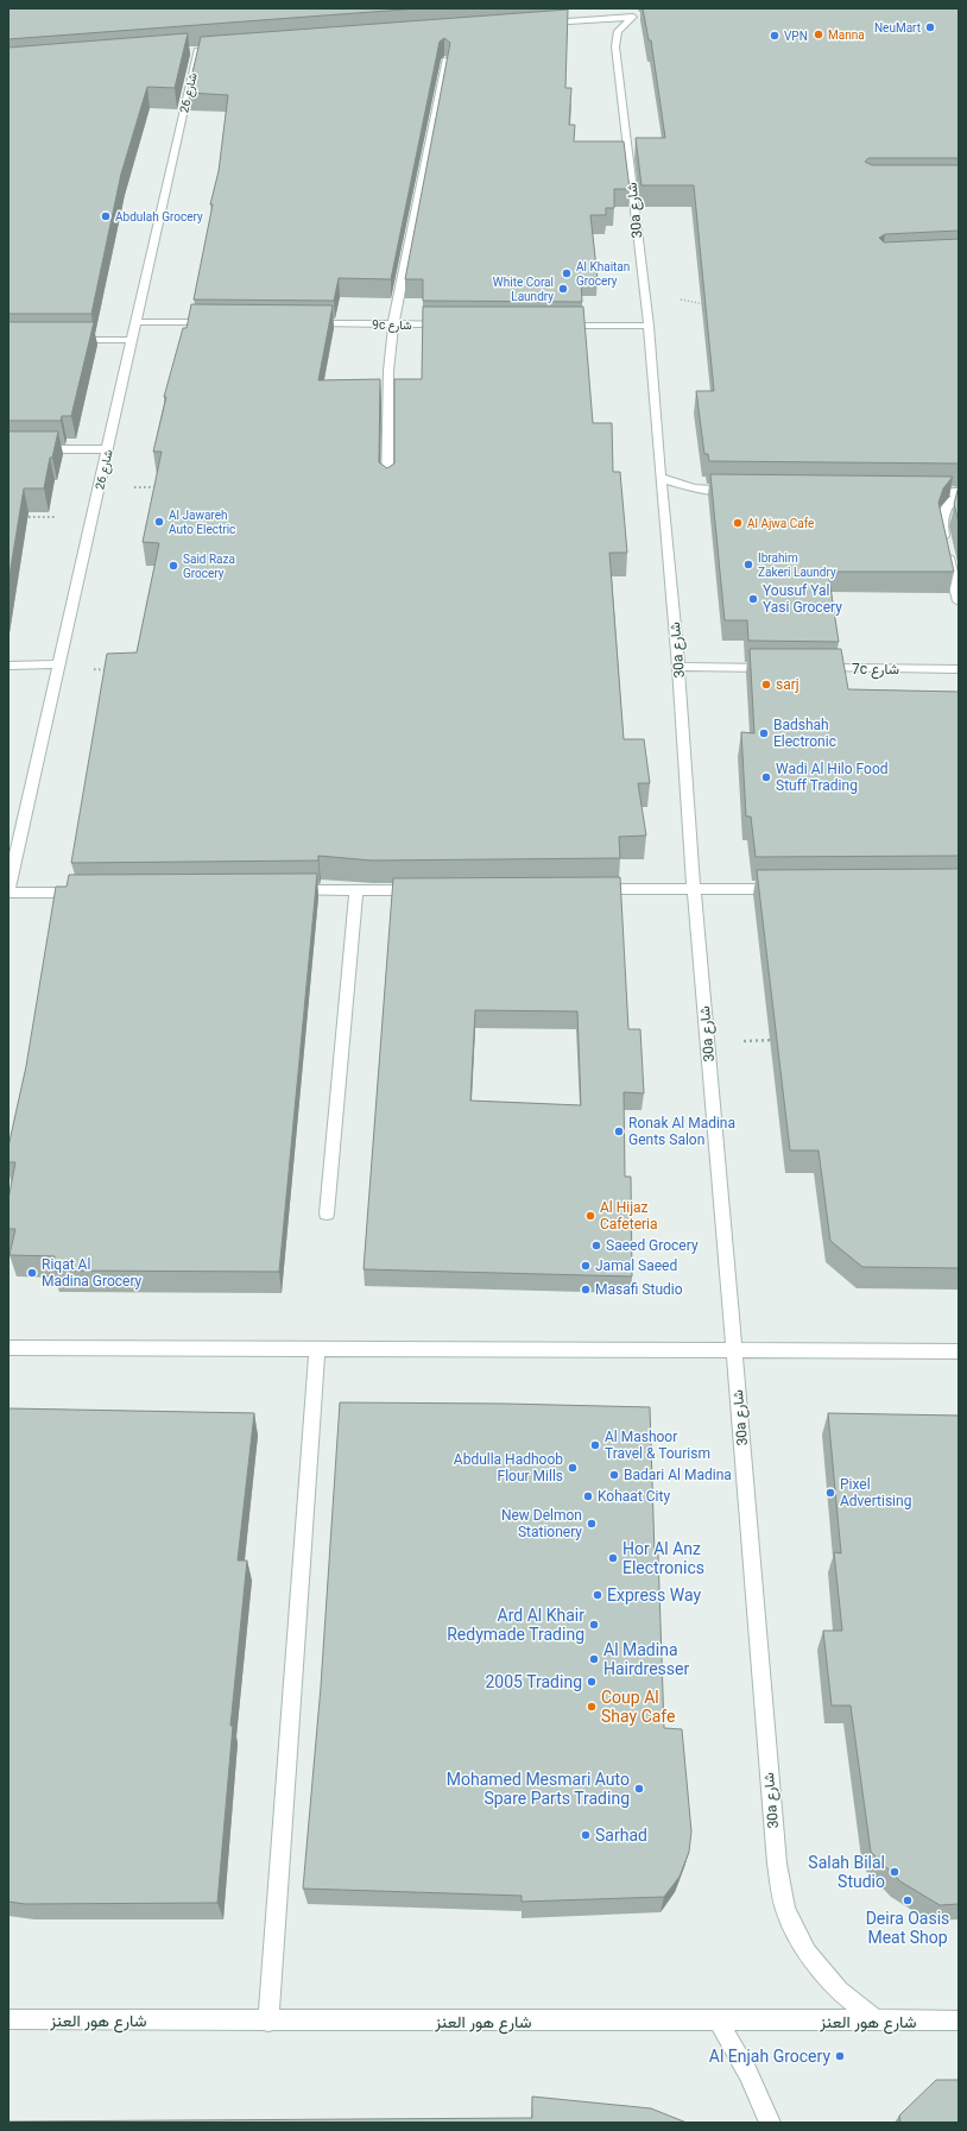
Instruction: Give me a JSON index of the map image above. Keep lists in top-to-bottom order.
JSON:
{
  "streets": {
    "street": [
      "شارع 26",
      "30a شارع",
      "9c شارع",
      "7c شارع",
      "شارع هور العنز"
    ]
  },
  "crossings": [
    ["30a شارع", "شارع هور العنز"]
  ],
  "places": [
    "NeuMart",
    "Manna",
    "VPN",
    "Abdulah Grocery",
    "Al Khaitan Grocery",
    "White Coral Laundry",
    "Al Jawareh Auto Electric",
    "Al Ajwa Cafe",
    "Ibrahim Zakeri Laundry",
    "Said Raza Grocery",
    "Yousuf Yal Yasi Grocery",
    "sarj",
    "Badshah Electronic",
    "Wadi Al Hilo Food Stuff Trading",
    "Ronak Al Madina Gents Salon",
    "Al Hijaz Cafeteria",
    "Saeed Grocery",
    "Jamal Saeed",
    "Riqat Al Madina Grocery",
    "Masafi Studio",
    "Al Mashoor Travel & Tourism",
    "Abdulla Hadhoob Flour Mills",
    "Badari Al Madina",
    "Pixel Advertising",
    "Kohaat City",
    "New Delmon Stationery",
    "Hor Al Anz Electronics",
    "Express Way",
    "Ard Al Khair Redymade Trading",
    "Al Madina Hairdresser",
    "2005 Trading",
    "Coup Al Shay Cafe",
    "Mohamed Mesmari Auto Spare Parts Trading",
    "Sarhad",
    "Salah Bilal Studio",
    "Deira Oasis Meat Shop",
    "Al Enjah Grocery"
  ]
}
